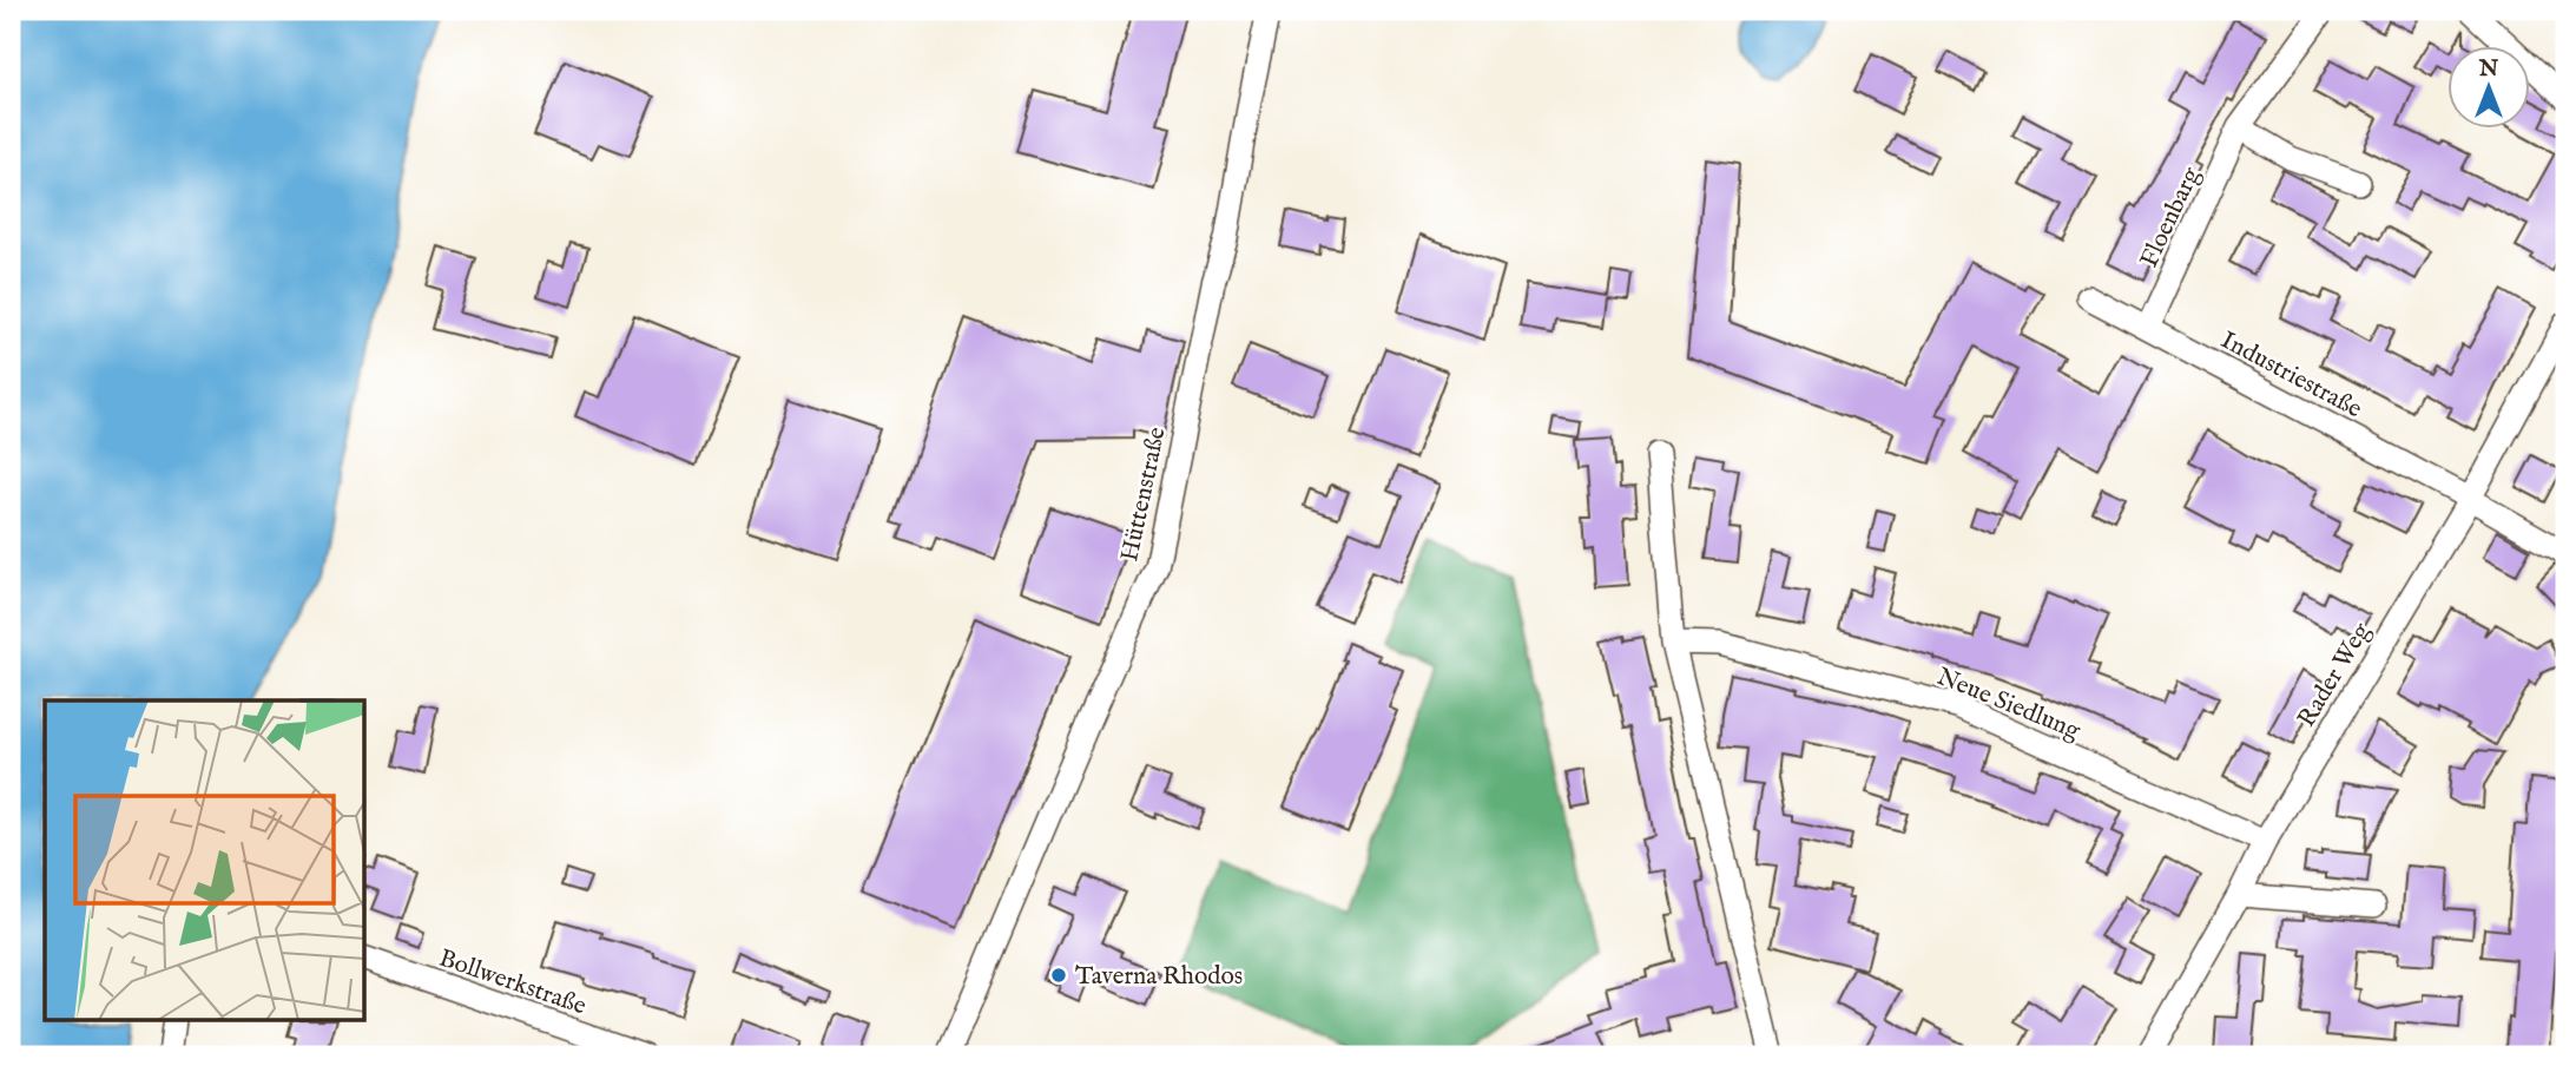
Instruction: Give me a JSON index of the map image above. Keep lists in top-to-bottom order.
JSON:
{
  "streets": {
    "street": [
      "Floenbarg",
      "Industriestraße",
      "Hüttenstraße",
      "Rader Weg",
      "Neue Siedlung",
      "Bollwerkstraße"
    ]
  },
  "crossings": [
    ["Floenbarg", "Industriestraße"],
    ["Industriestraße", "Rader Weg"],
    ["Rader Weg", "Neue Siedlung"]
  ],
  "places": ["Taverna Rhodos"],
  "north": "top"
}
